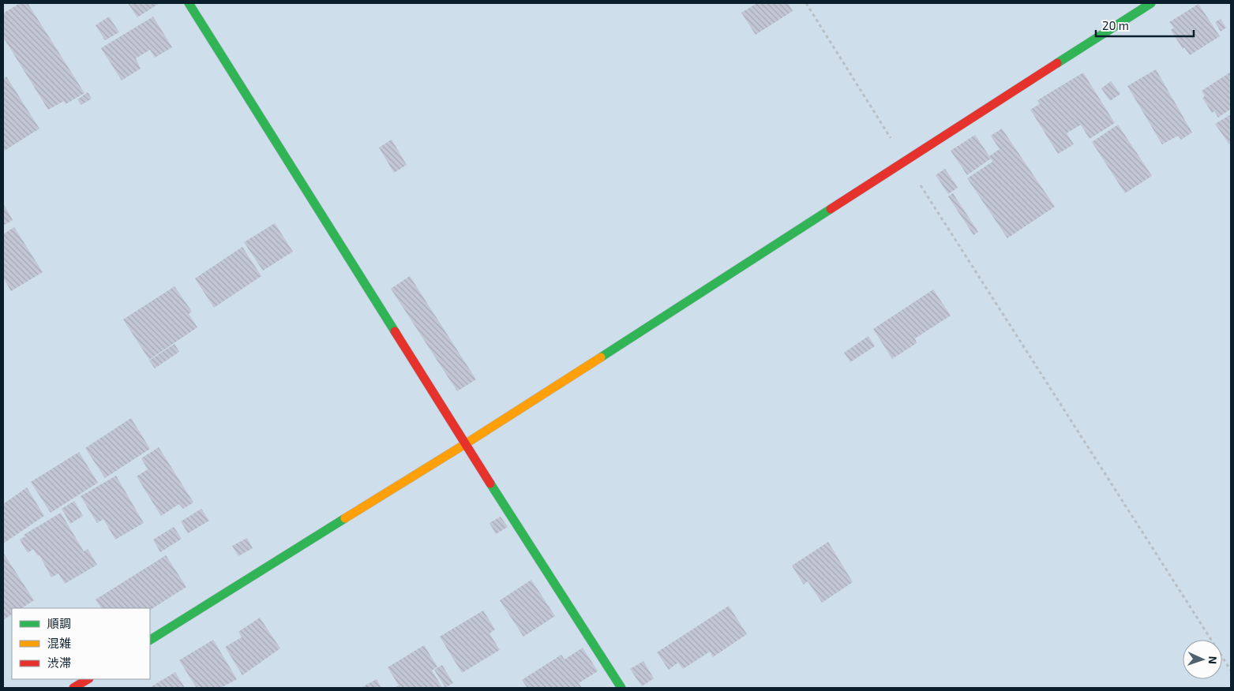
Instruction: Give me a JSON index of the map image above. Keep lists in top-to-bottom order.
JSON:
{
  "legend": ["順調", "混雑", "渋滞"],
  "scale_bar": "20 m",
  "north": "right"
}
